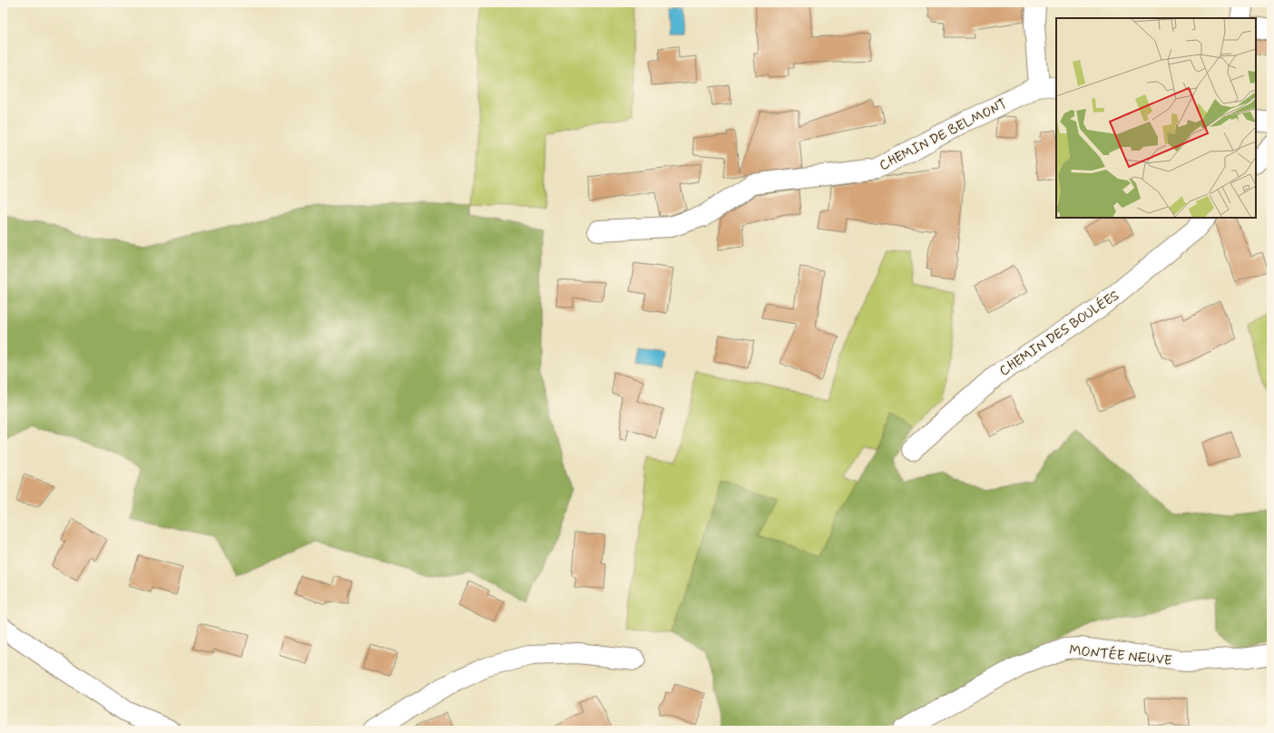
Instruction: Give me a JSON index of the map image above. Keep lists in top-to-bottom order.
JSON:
{
  "streets": {
    "street": ["CHEMIN DE BELMONT", "CHEMIN DES BOULÉES", "MONTÉE NEUVE"]
  }
}
